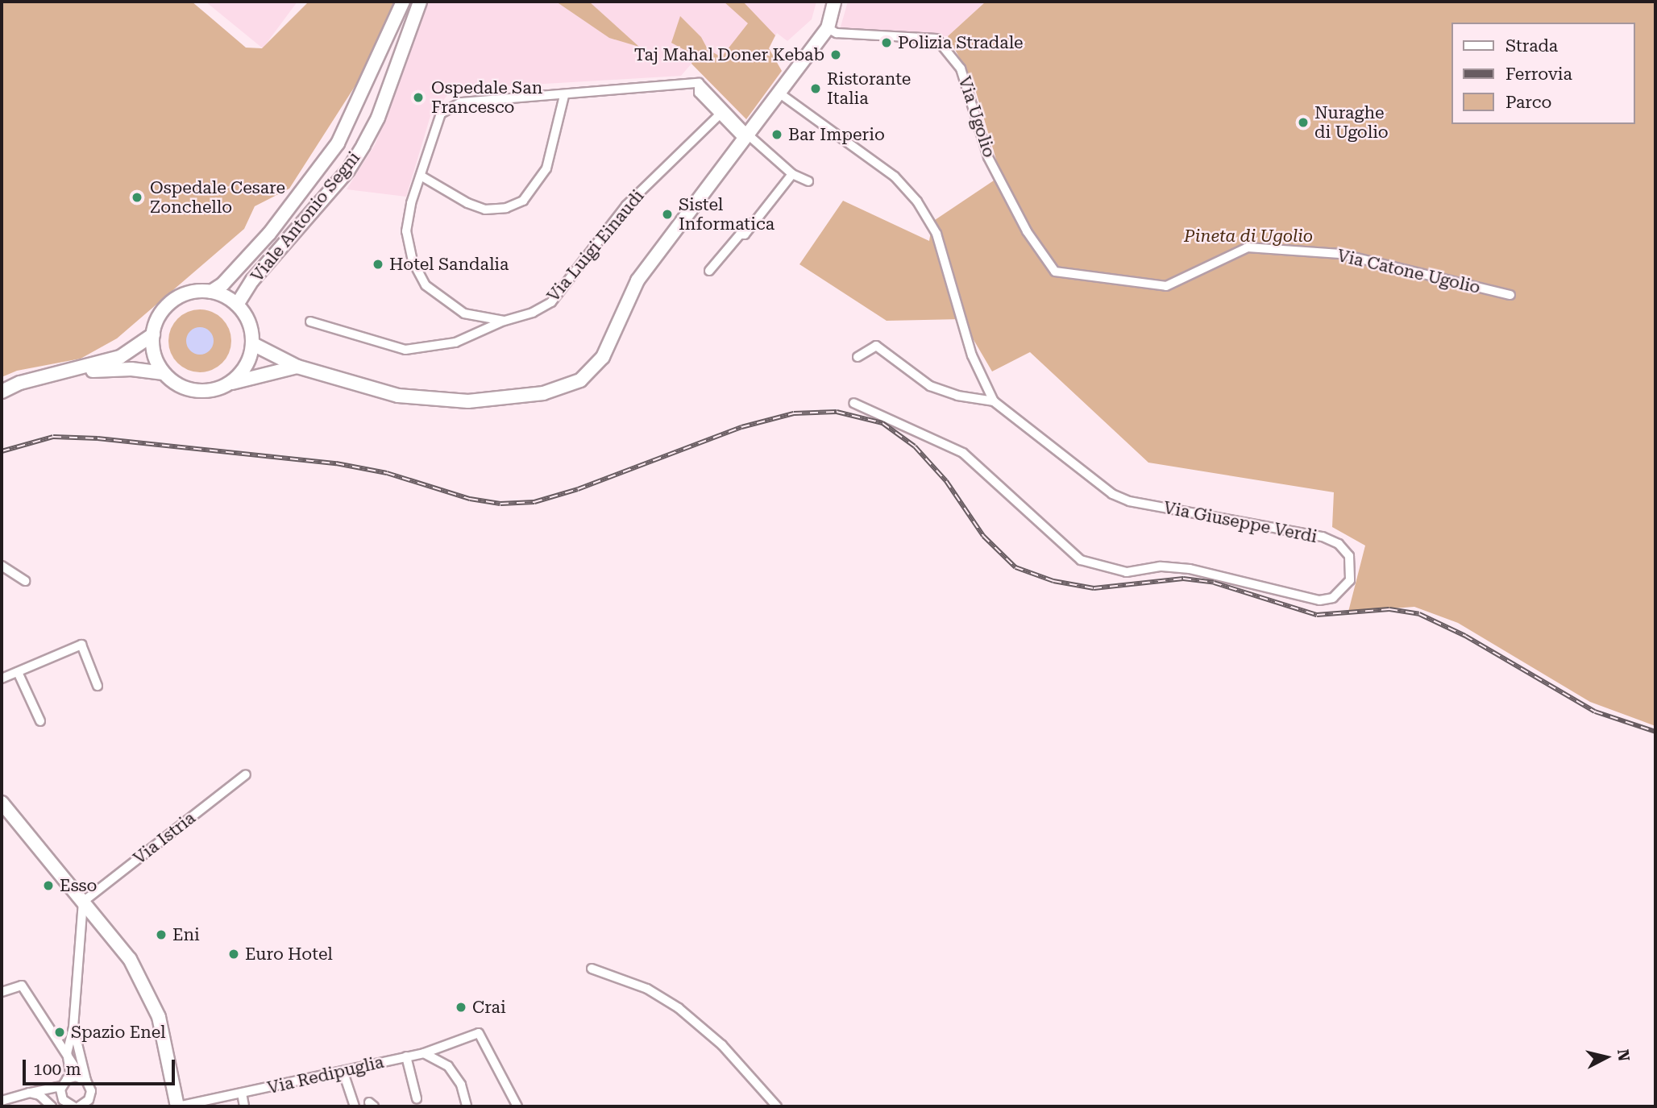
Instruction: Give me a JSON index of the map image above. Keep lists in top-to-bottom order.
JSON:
{
  "streets": {
    "main road": ["Viale Antonio Segni"],
    "street": [
      "Via Ugolio",
      "Via Luigi Einaudi",
      "Via Catone Ugolio",
      "Via Giuseppe Verdi",
      "Via Istria",
      "Via Redipuglia"
    ]
  },
  "crossings": [
    ["Via Ugolio", "Via Catone Ugolio"]
  ],
  "parks": ["Pineta di Ugolio"],
  "places": [
    "Polizia Stradale",
    "Taj Mahal Doner Kebab",
    "Ristorante Italia",
    "Ospedale San Francesco",
    "Nuraghe di Ugolio",
    "Bar Imperio",
    "Ospedale Cesare Zonchello",
    "Sistel Informatica",
    "Hotel Sandalia",
    "Esso",
    "Eni",
    "Euro Hotel",
    "Crai",
    "Spazio Enel"
  ],
  "legend": ["Strada", "Ferrovia", "Parco"],
  "scale_bar": "100 m",
  "north": "right"
}
